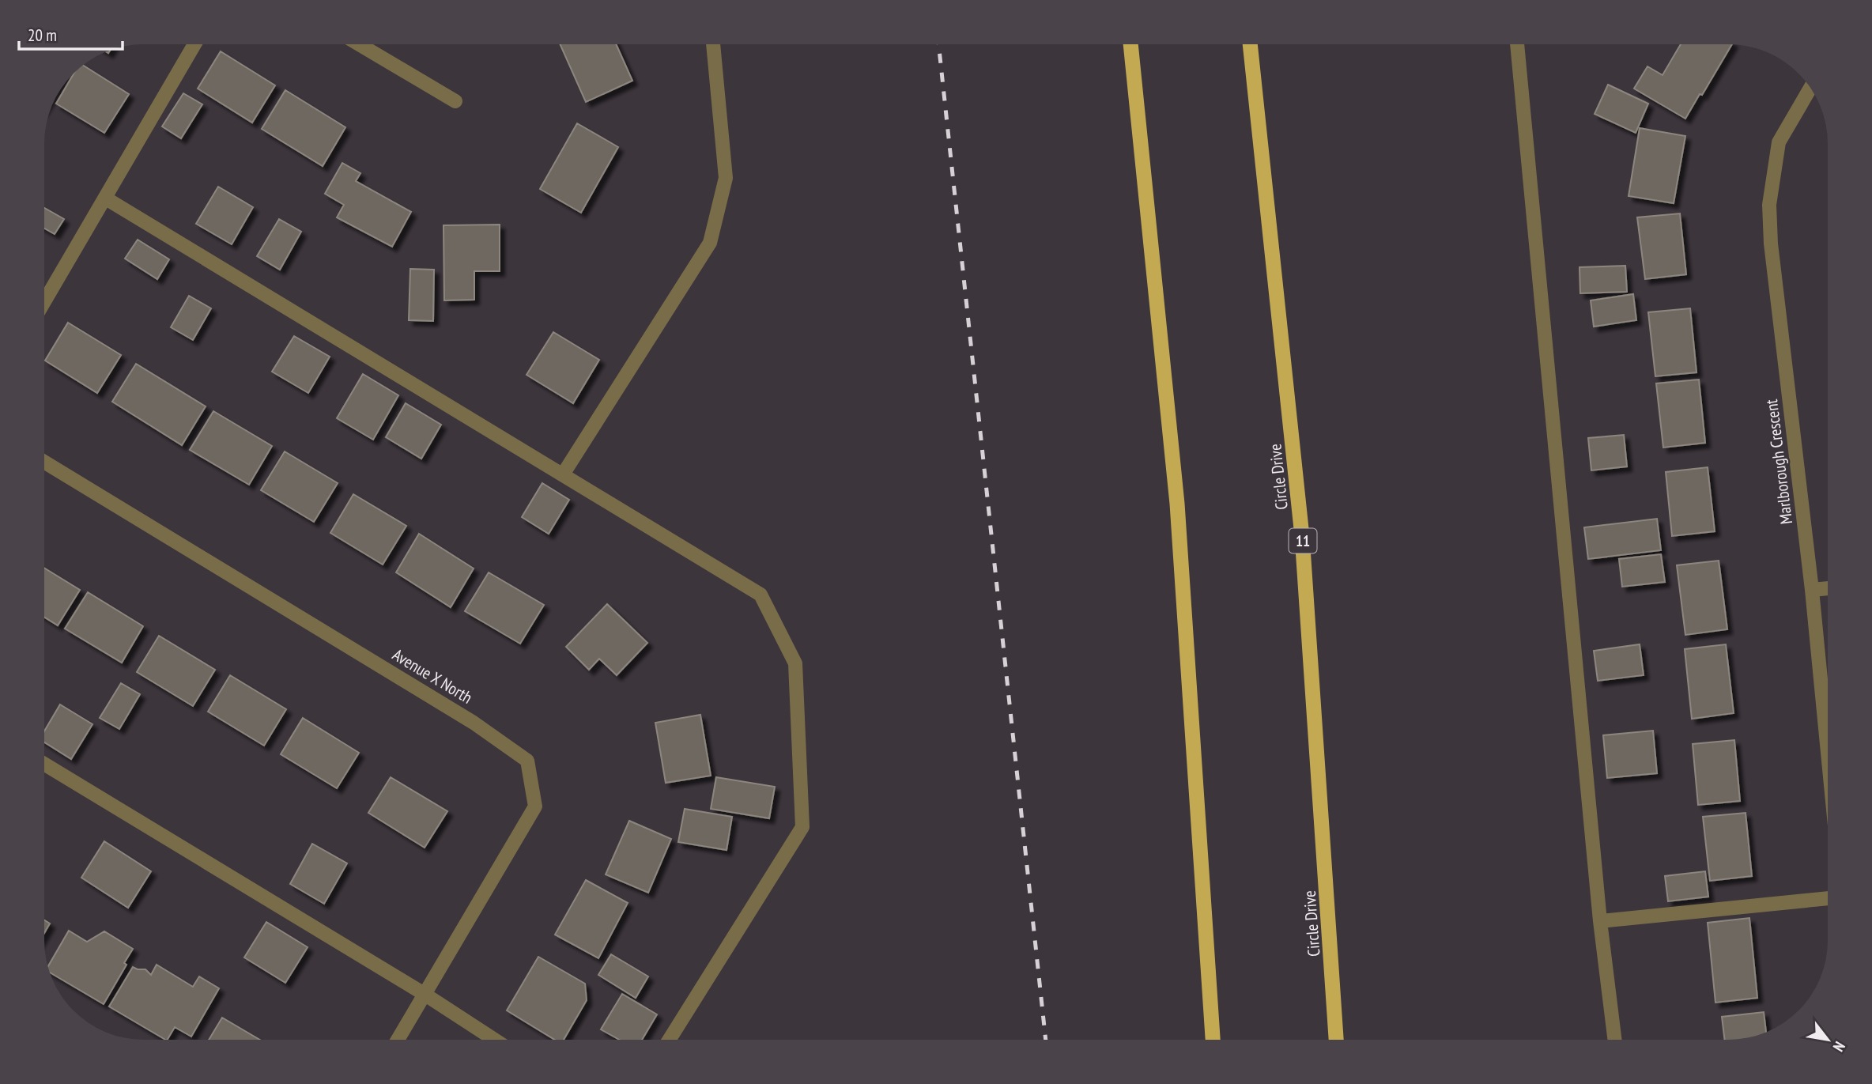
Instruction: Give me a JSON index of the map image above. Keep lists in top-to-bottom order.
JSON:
{
  "streets": {
    "highway": ["Circle Drive", "11"],
    "street": ["Marlborough Crescent", "Avenue X North"]
  },
  "scale_bar": "20 m",
  "north": "bottom right"
}
